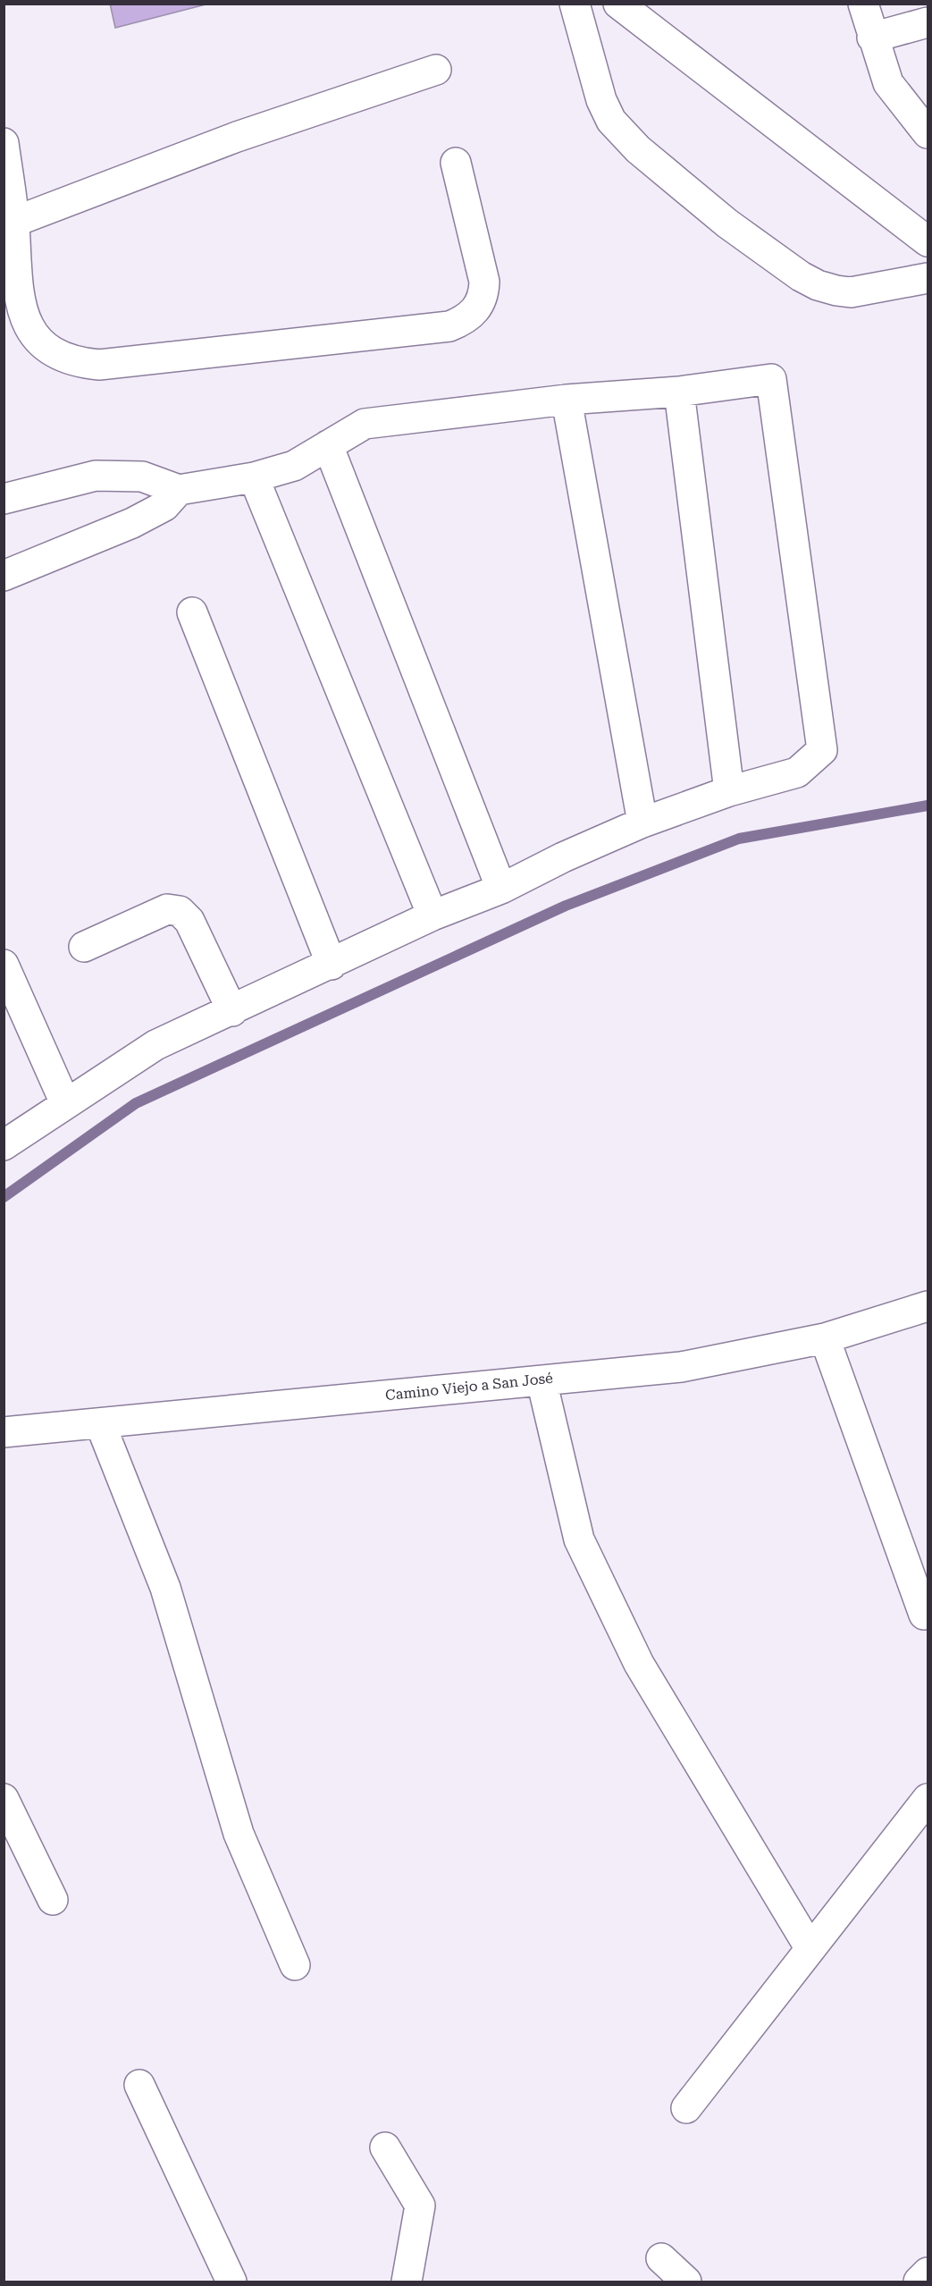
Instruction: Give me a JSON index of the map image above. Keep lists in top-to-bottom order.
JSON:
{
  "streets": {
    "street": ["Camino Viejo a San José"]
  }
}
